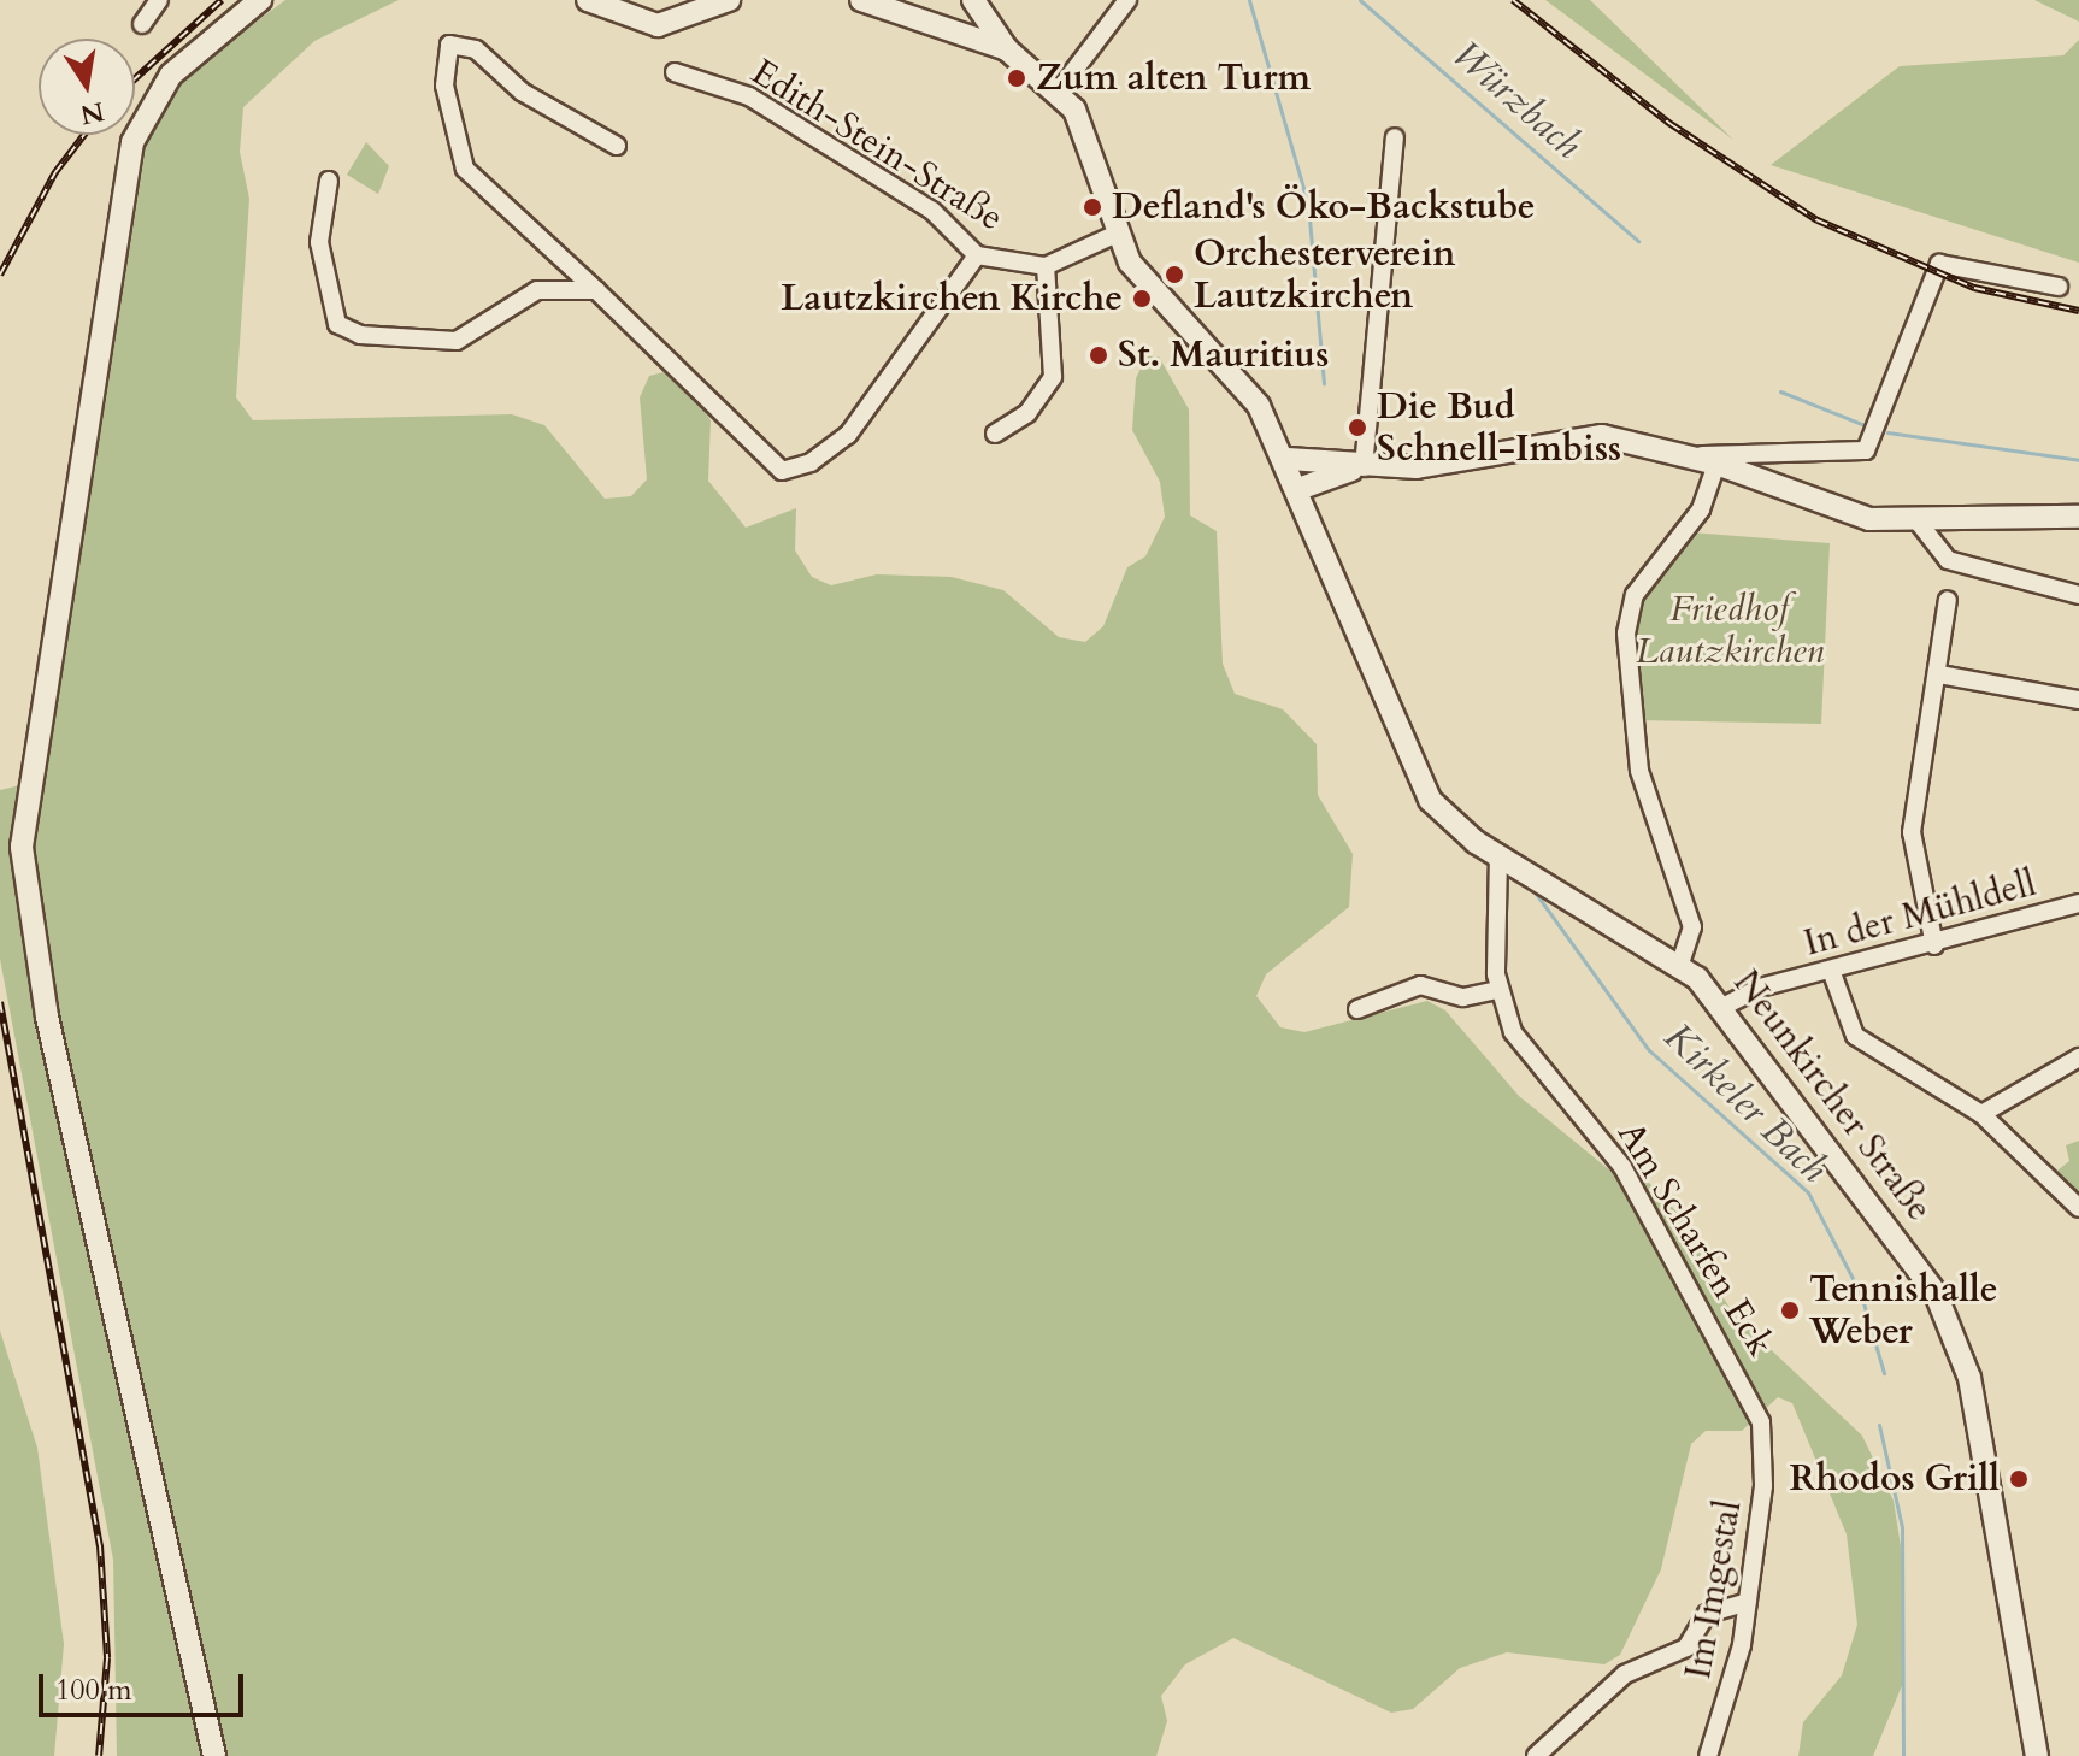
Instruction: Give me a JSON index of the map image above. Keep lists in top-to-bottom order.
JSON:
{
  "streets": {
    "main road": ["Neunkircher Straße"],
    "street": [
      "Edith-Stein-Straße",
      "In der Mühldell",
      "Am Scharfen Eck",
      "Im Imgestal"
    ]
  },
  "crossings": [
    ["In der Mühldell", "Neunkircher Straße"],
    ["Neunkircher Straße", "Am Scharfen Eck"],
    ["Am Scharfen Eck", "Im Imgestal"]
  ],
  "water": ["Würzbach", "Kirkeler Bach"],
  "parks": ["Friedhof Lautzkirchen"],
  "places": [
    "Zum alten Turm",
    "Defland's Öko-Backstube",
    "Orchesterverein Lautzkirchen",
    "Lautzkirchen Kirche",
    "St. Mauritius",
    "Die Bud Schnell-Imbiss",
    "Tennishalle Weber",
    "Rhodos Grill"
  ],
  "scale_bar": "100 m",
  "north": "bottom"
}
